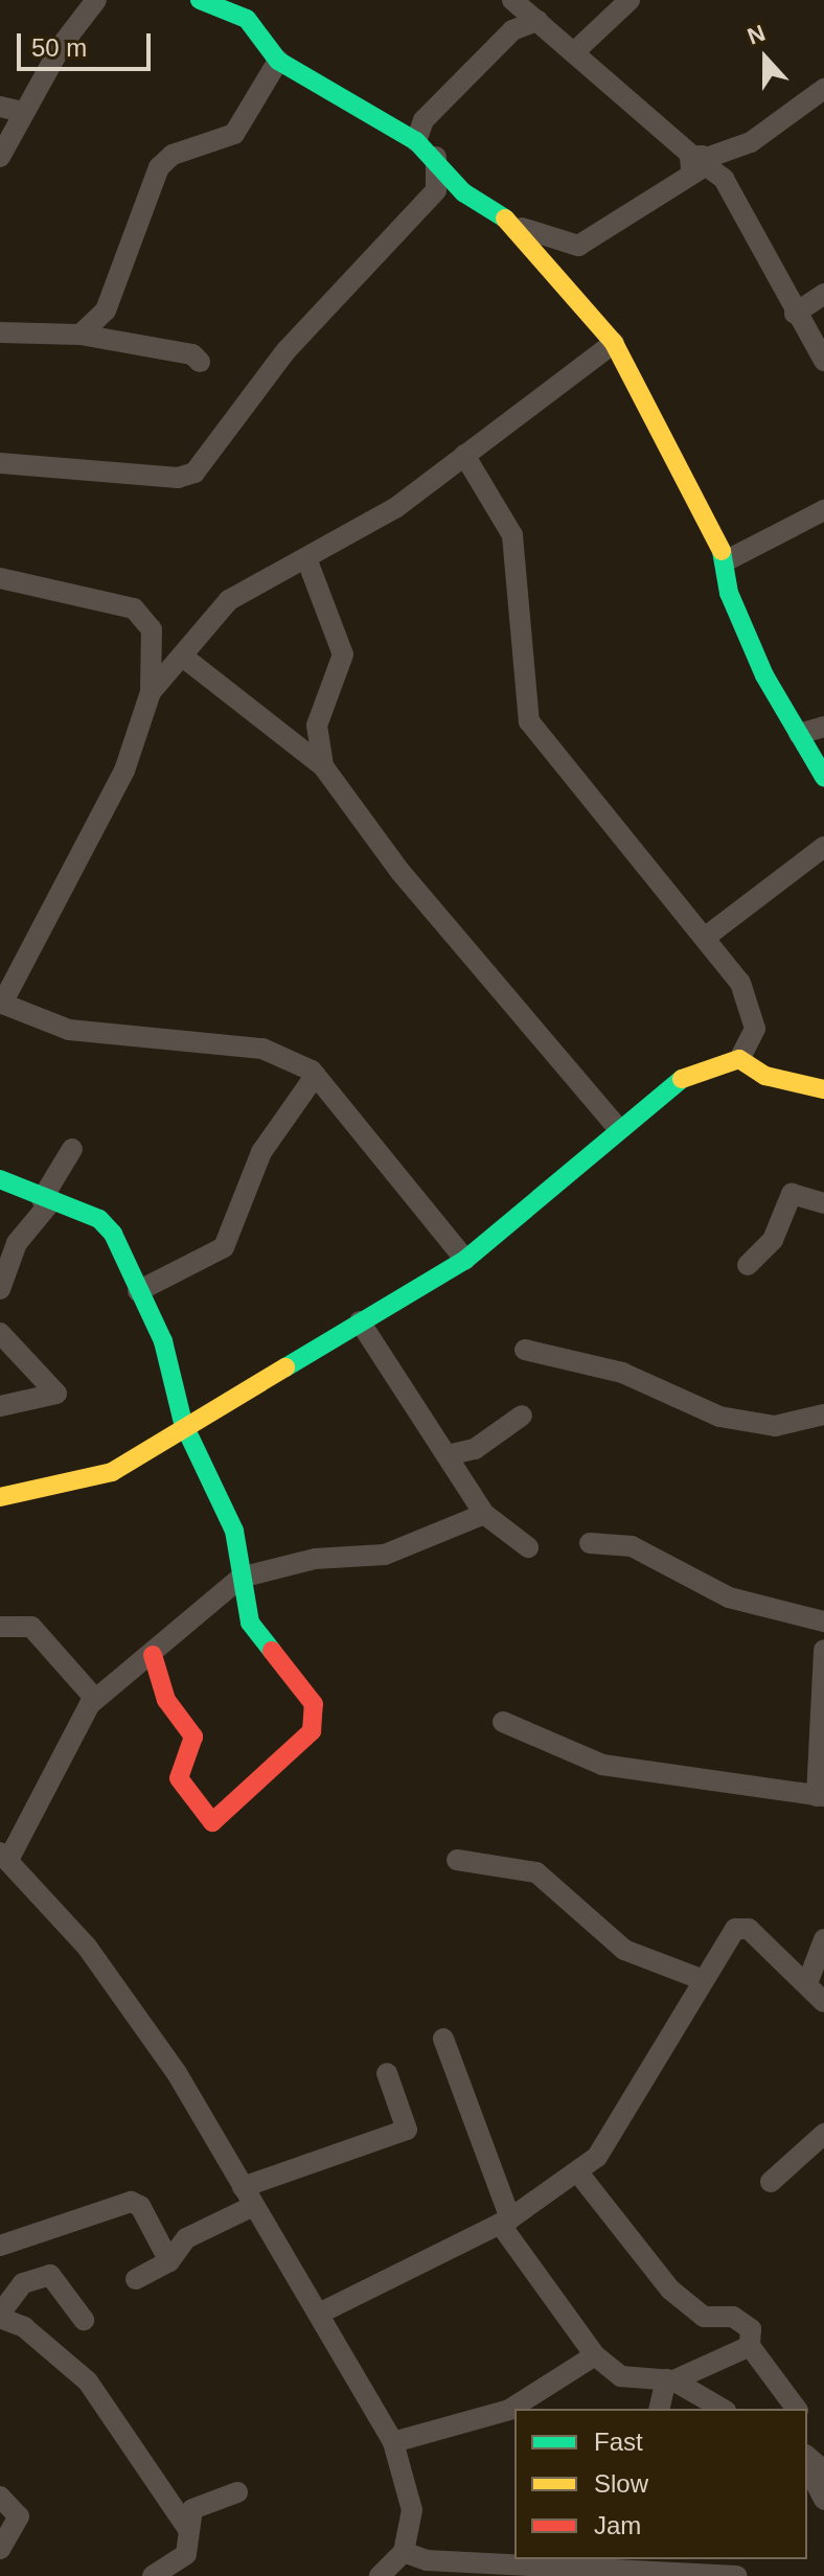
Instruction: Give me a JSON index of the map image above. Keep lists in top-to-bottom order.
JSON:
{
  "legend": ["Fast", "Slow", "Jam"],
  "scale_bar": "50 m",
  "north": "top"
}
